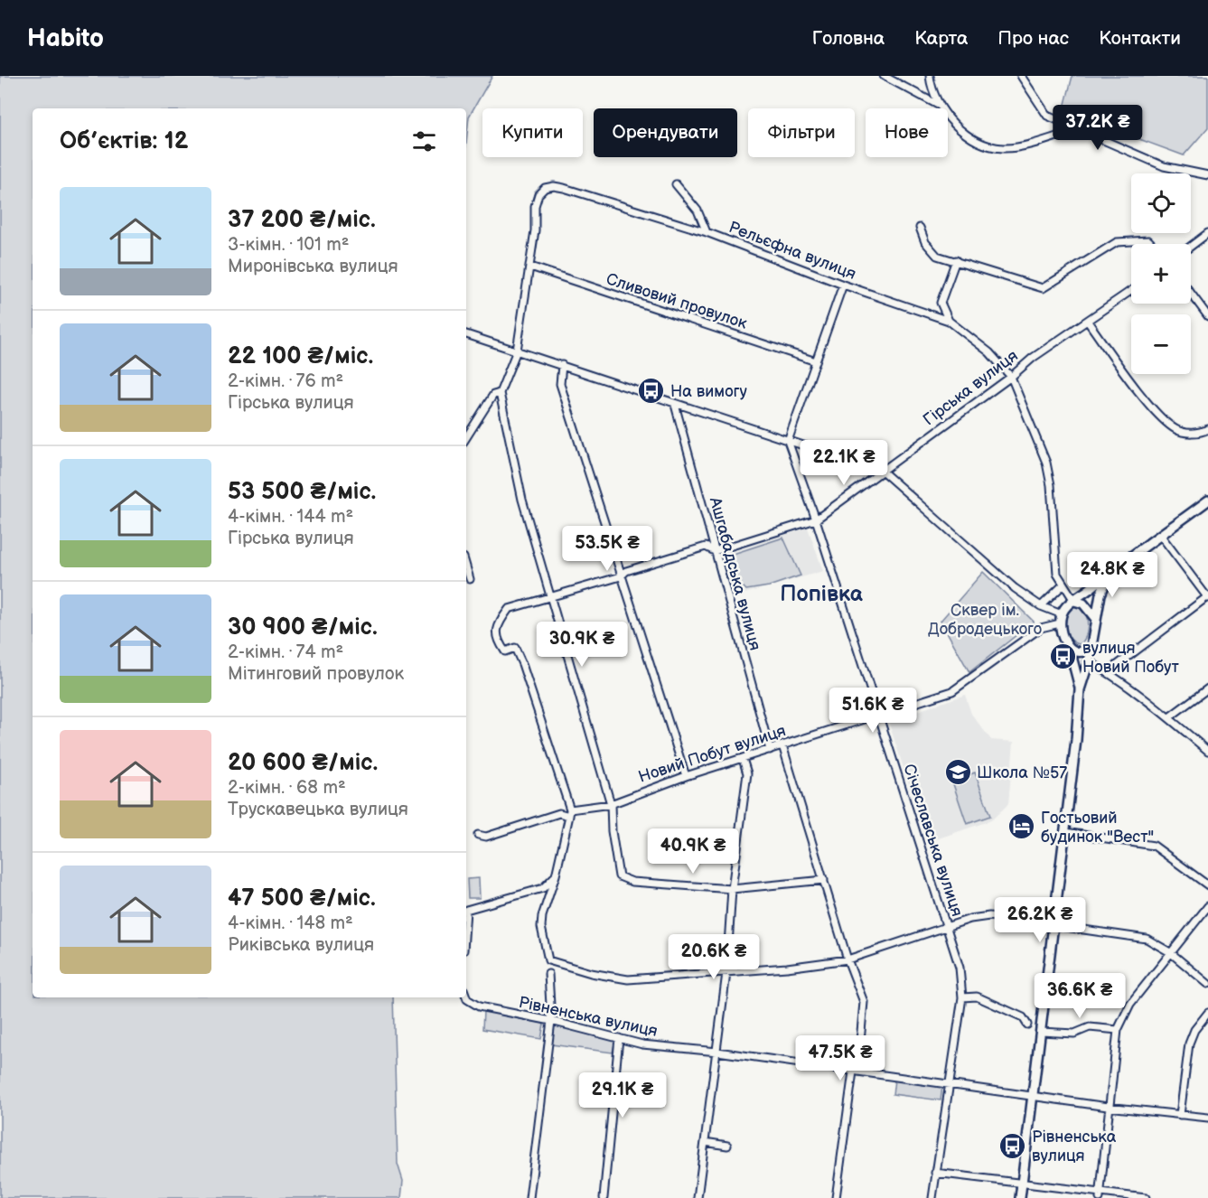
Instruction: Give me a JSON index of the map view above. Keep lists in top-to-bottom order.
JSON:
{
  "streets": {
    "main road": ["Новий Побут вулиця"],
    "street": [
      "Рельєфна вулиця",
      "Сливовий провулок",
      "Гірська вулиця",
      "Ашгабадська вулиця",
      "Січеславська вулиця",
      "Рівненська вулиця"
    ]
  },
  "crossings": [
    ["Рельєфна вулиця", "Сливовий провулок"],
    ["Рельєфна вулиця", "Гірська вулиця"],
    ["Гірська вулиця", "Ашгабадська вулиця"],
    ["Гірська вулиця", "Новий Побут вулиця"],
    ["Гірська вулиця", "Січеславська вулиця"],
    ["Ашгабадська вулиця", "Новий Побут вулиця"],
    ["Новий Побут вулиця", "Січеславська вулиця"],
    ["Січеславська вулиця", "Рівненська вулиця"]
  ],
  "districts": ["Попівка"],
  "parks": ["Сквер ім. Добродецького"],
  "places": {
    "bus stop": ["На вимогу", "вулиця Новий Побут", "Рівненська вулиця"],
    "school or university": ["Школа №57"],
    "hotel": ["Гостьовий будинок \"Вест\""]
  },
  "page": {
    "header": "Habito",
    "nav": [
      "Головна",
      "Карта",
      "Про нас",
      "Контакти"
    ],
    "price": [
      "37.2K ₴",
      "22.1K ₴",
      "53.5K ₴",
      "24.8K ₴",
      "30.9K ₴",
      "51.6K ₴",
      "40.9K ₴",
      "26.2K ₴",
      "20.6K ₴",
      "36.6K ₴",
      "47.5K ₴",
      "29.1K ₴"
    ],
    "chip": [
      "Купити",
      "Орендувати",
      "Фільтри",
      "Нове"
    ],
    "heading": "Об’єктів: 12",
    "map_buttons": ["+", "−"],
    "list": [
      {
        "name": "37 200 ₴/міс.",
        "note": "3-кімн. · 101 m² · Миронівська вулиця"
      },
      {
        "name": "22 100 ₴/міс.",
        "note": "2-кімн. · 76 m² · Гірська вулиця"
      },
      {
        "name": "53 500 ₴/міс.",
        "note": "4-кімн. · 144 m² · Гірська вулиця"
      },
      {
        "name": "30 900 ₴/міс.",
        "note": "2-кімн. · 74 m² · Мітинговий провулок"
      },
      {
        "name": "20 600 ₴/міс.",
        "note": "2-кімн. · 68 m² · Трускавецька вулиця"
      },
      {
        "name": "47 500 ₴/міс.",
        "note": "4-кімн. · 148 m² · Риківська вулиця"
      }
    ]
  }
}
